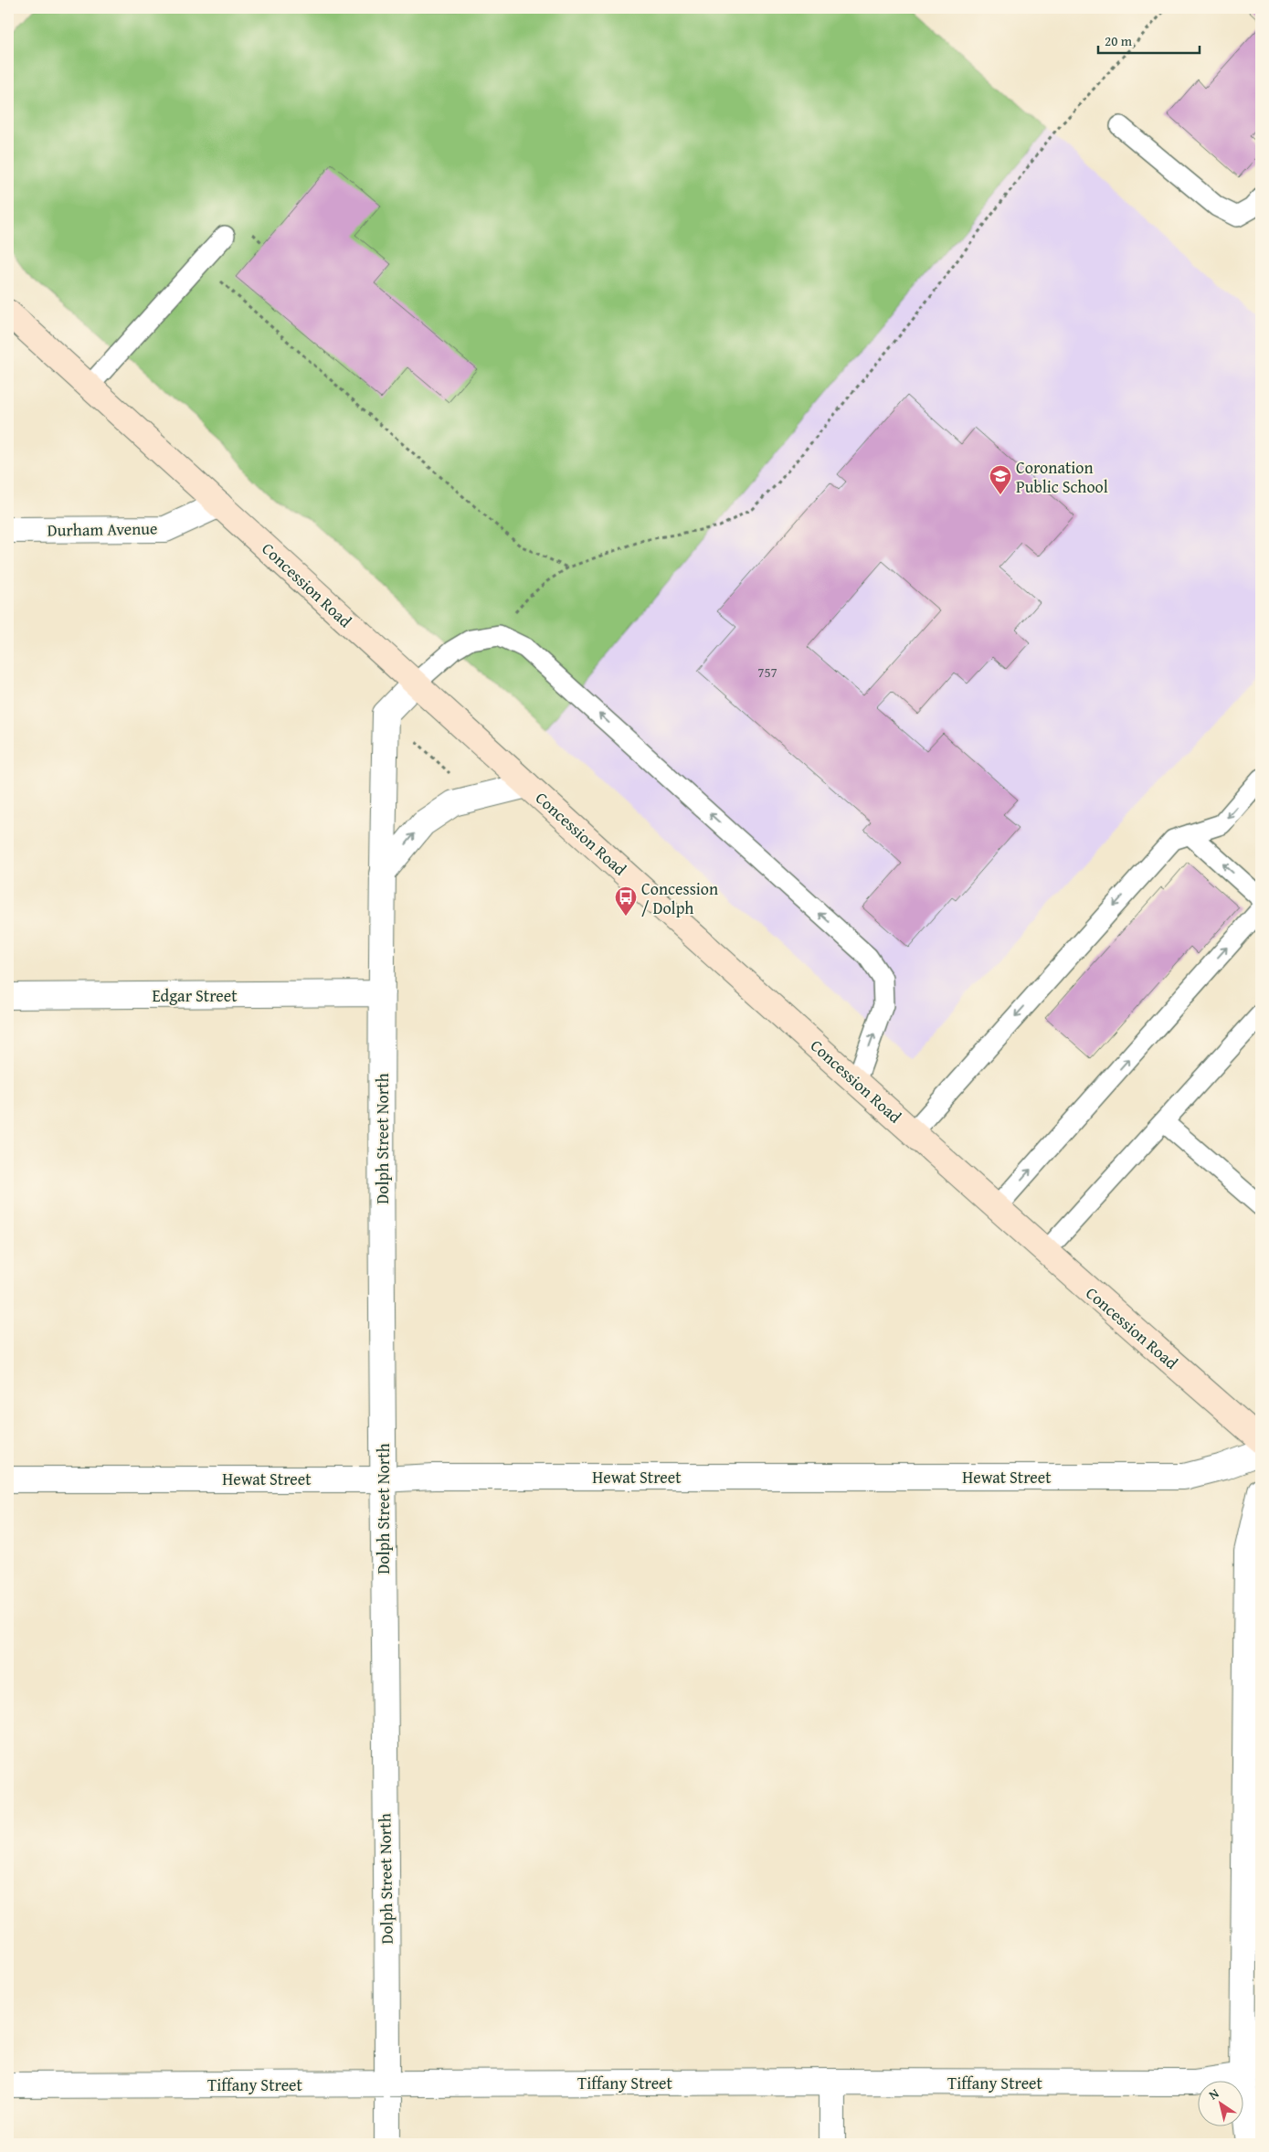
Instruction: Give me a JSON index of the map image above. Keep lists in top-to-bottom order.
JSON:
{
  "streets": {
    "main road": ["Concession Road"],
    "street": [
      "Durham Avenue",
      "Edgar Street",
      "Dolph Street North",
      "Hewat Street",
      "Tiffany Street"
    ]
  },
  "crossings": [
    ["Durham Avenue", "Concession Road"],
    ["Concession Road", "Dolph Street North"],
    ["Edgar Street", "Dolph Street North"],
    ["Dolph Street North", "Hewat Street"],
    ["Dolph Street North", "Tiffany Street"]
  ],
  "places": {
    "school or university": ["Coronation Public School"],
    "bus stop": ["Concession / Dolph"]
  },
  "house_numbers": ["757"],
  "scale_bar": "20 m",
  "north": "top left"
}
